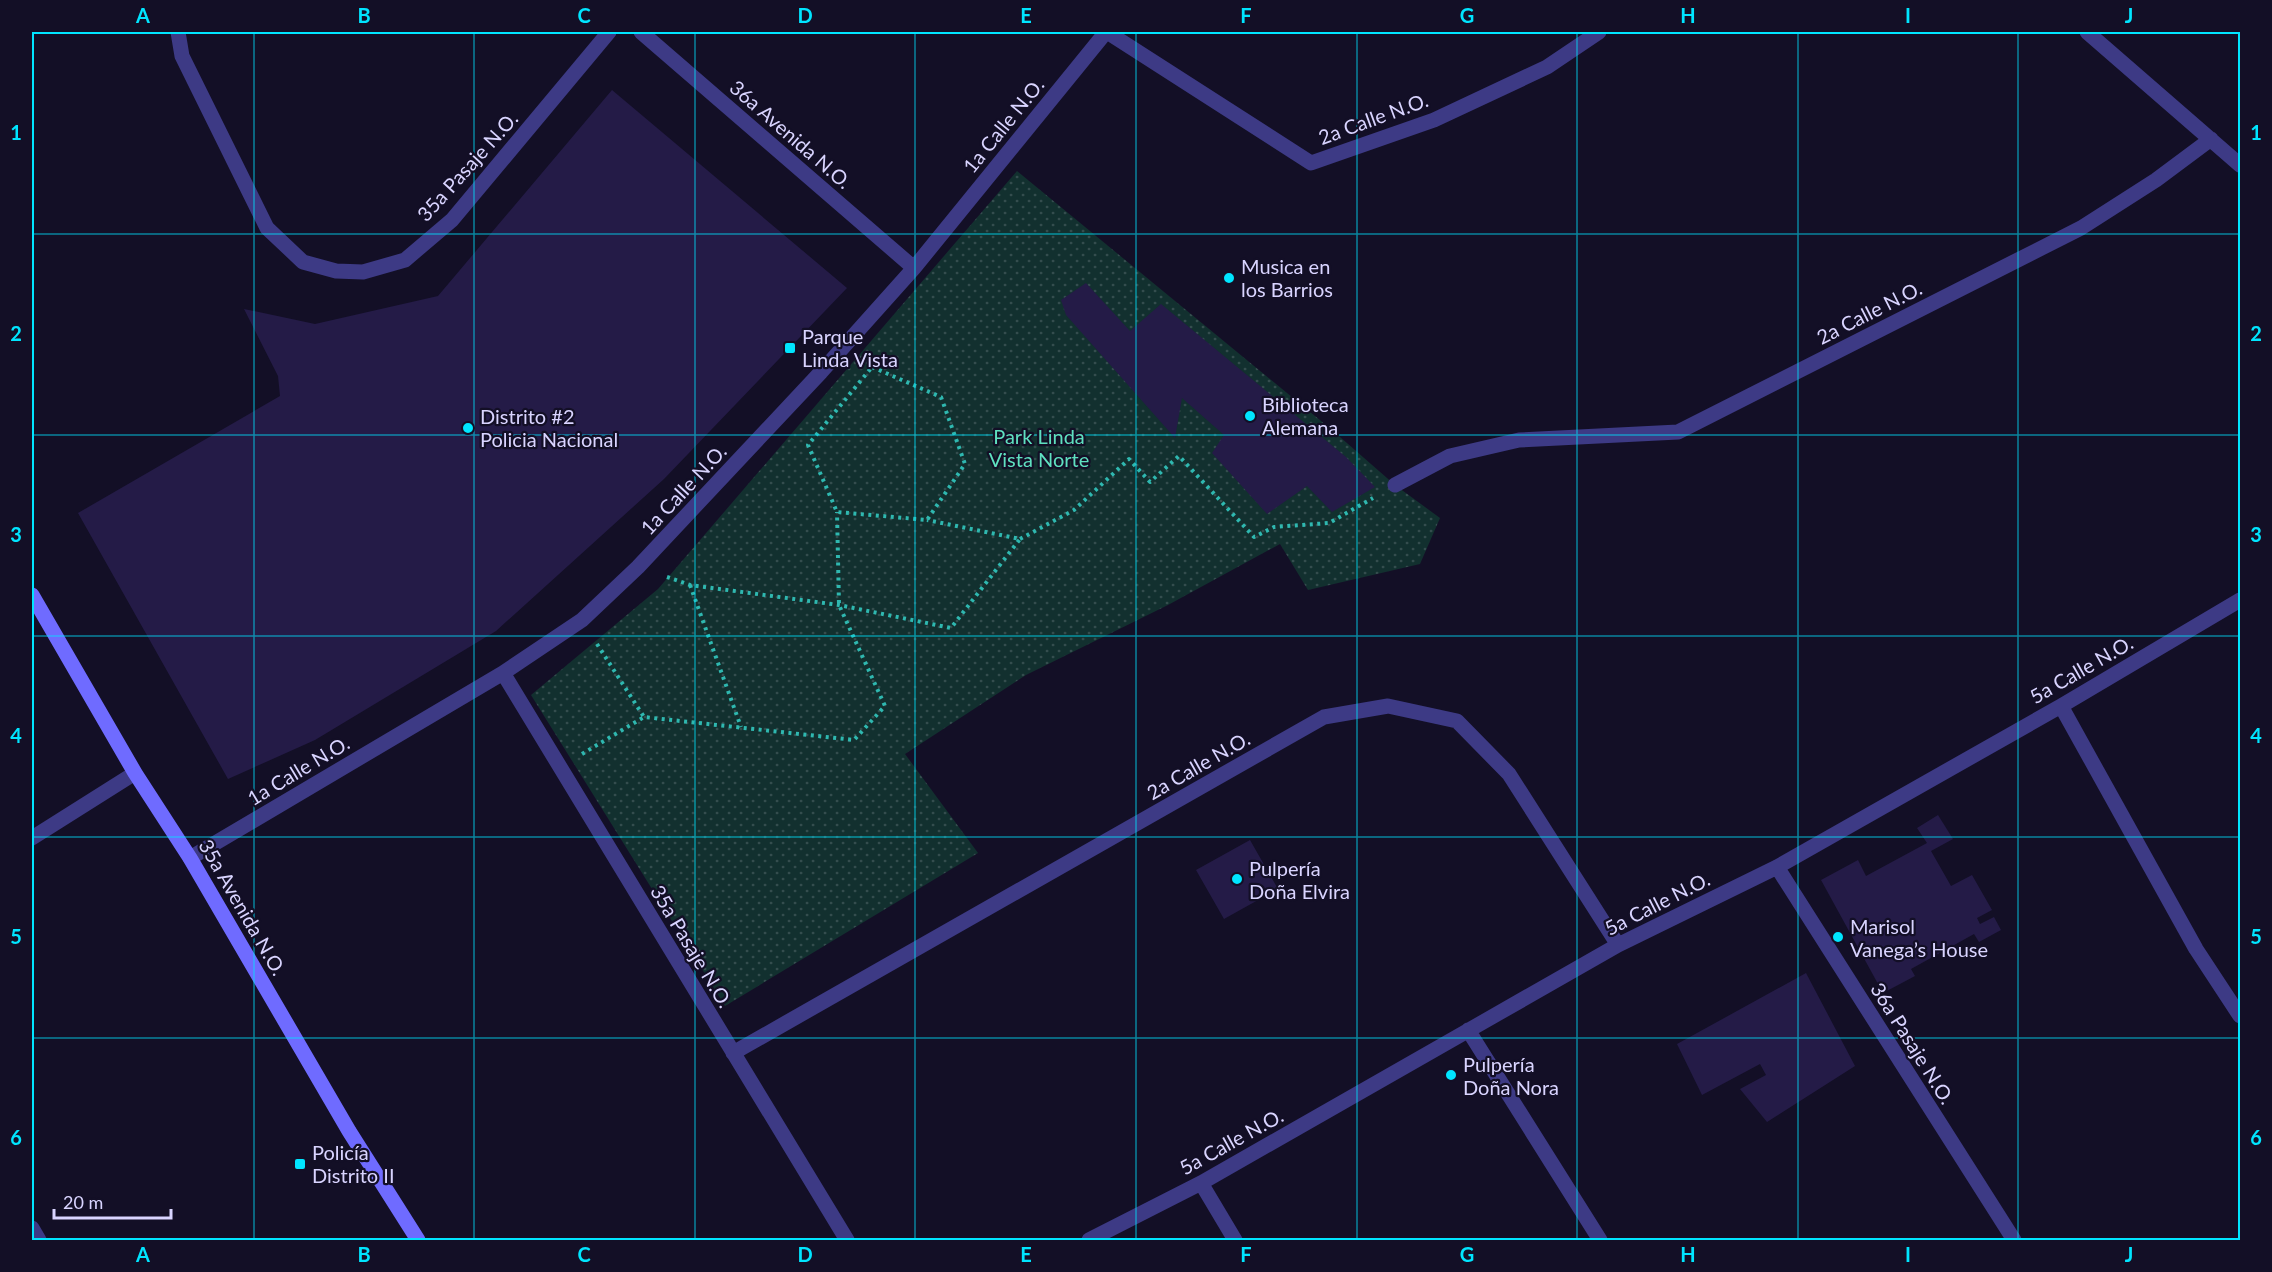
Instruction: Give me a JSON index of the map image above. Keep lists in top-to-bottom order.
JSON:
{
  "streets": {
    "main road": ["35a Avenida N.O."],
    "street": [
      "2a Calle N.O.",
      "1a Calle N.O.",
      "36a Avenida N.O.",
      "35a Pasaje N.O.",
      "5a Calle N.O.",
      "36a Pasaje N.O."
    ]
  },
  "crossings": [
    ["2a Calle N.O.", "1a Calle N.O."],
    ["2a Calle N.O.", "35a Pasaje N.O."],
    ["2a Calle N.O.", "5a Calle N.O."],
    ["1a Calle N.O.", "36a Avenida N.O."],
    ["1a Calle N.O.", "35a Pasaje N.O."],
    ["1a Calle N.O.", "35a Avenida N.O."],
    ["5a Calle N.O.", "36a Pasaje N.O."]
  ],
  "parks": ["Park Linda Vista Norte"],
  "places": {
    "other": [
      "Musica en los Barrios",
      "Biblioteca Alemana",
      "Distrito #2 Policia Nacional",
      "Pulpería Doña Elvira",
      "Marisol Vanega’s House",
      "Pulpería Doña Nora"
    ],
    "transit": ["Parque Linda Vista", "Policía Distrito II"]
  },
  "scale_bar": "20 m",
  "grid": {
    "columns": [
      "A",
      "B",
      "C",
      "D",
      "E",
      "F",
      "G",
      "H",
      "I",
      "J"
    ],
    "rows": [
      "1",
      "2",
      "3",
      "4",
      "5",
      "6"
    ]
  }
}
